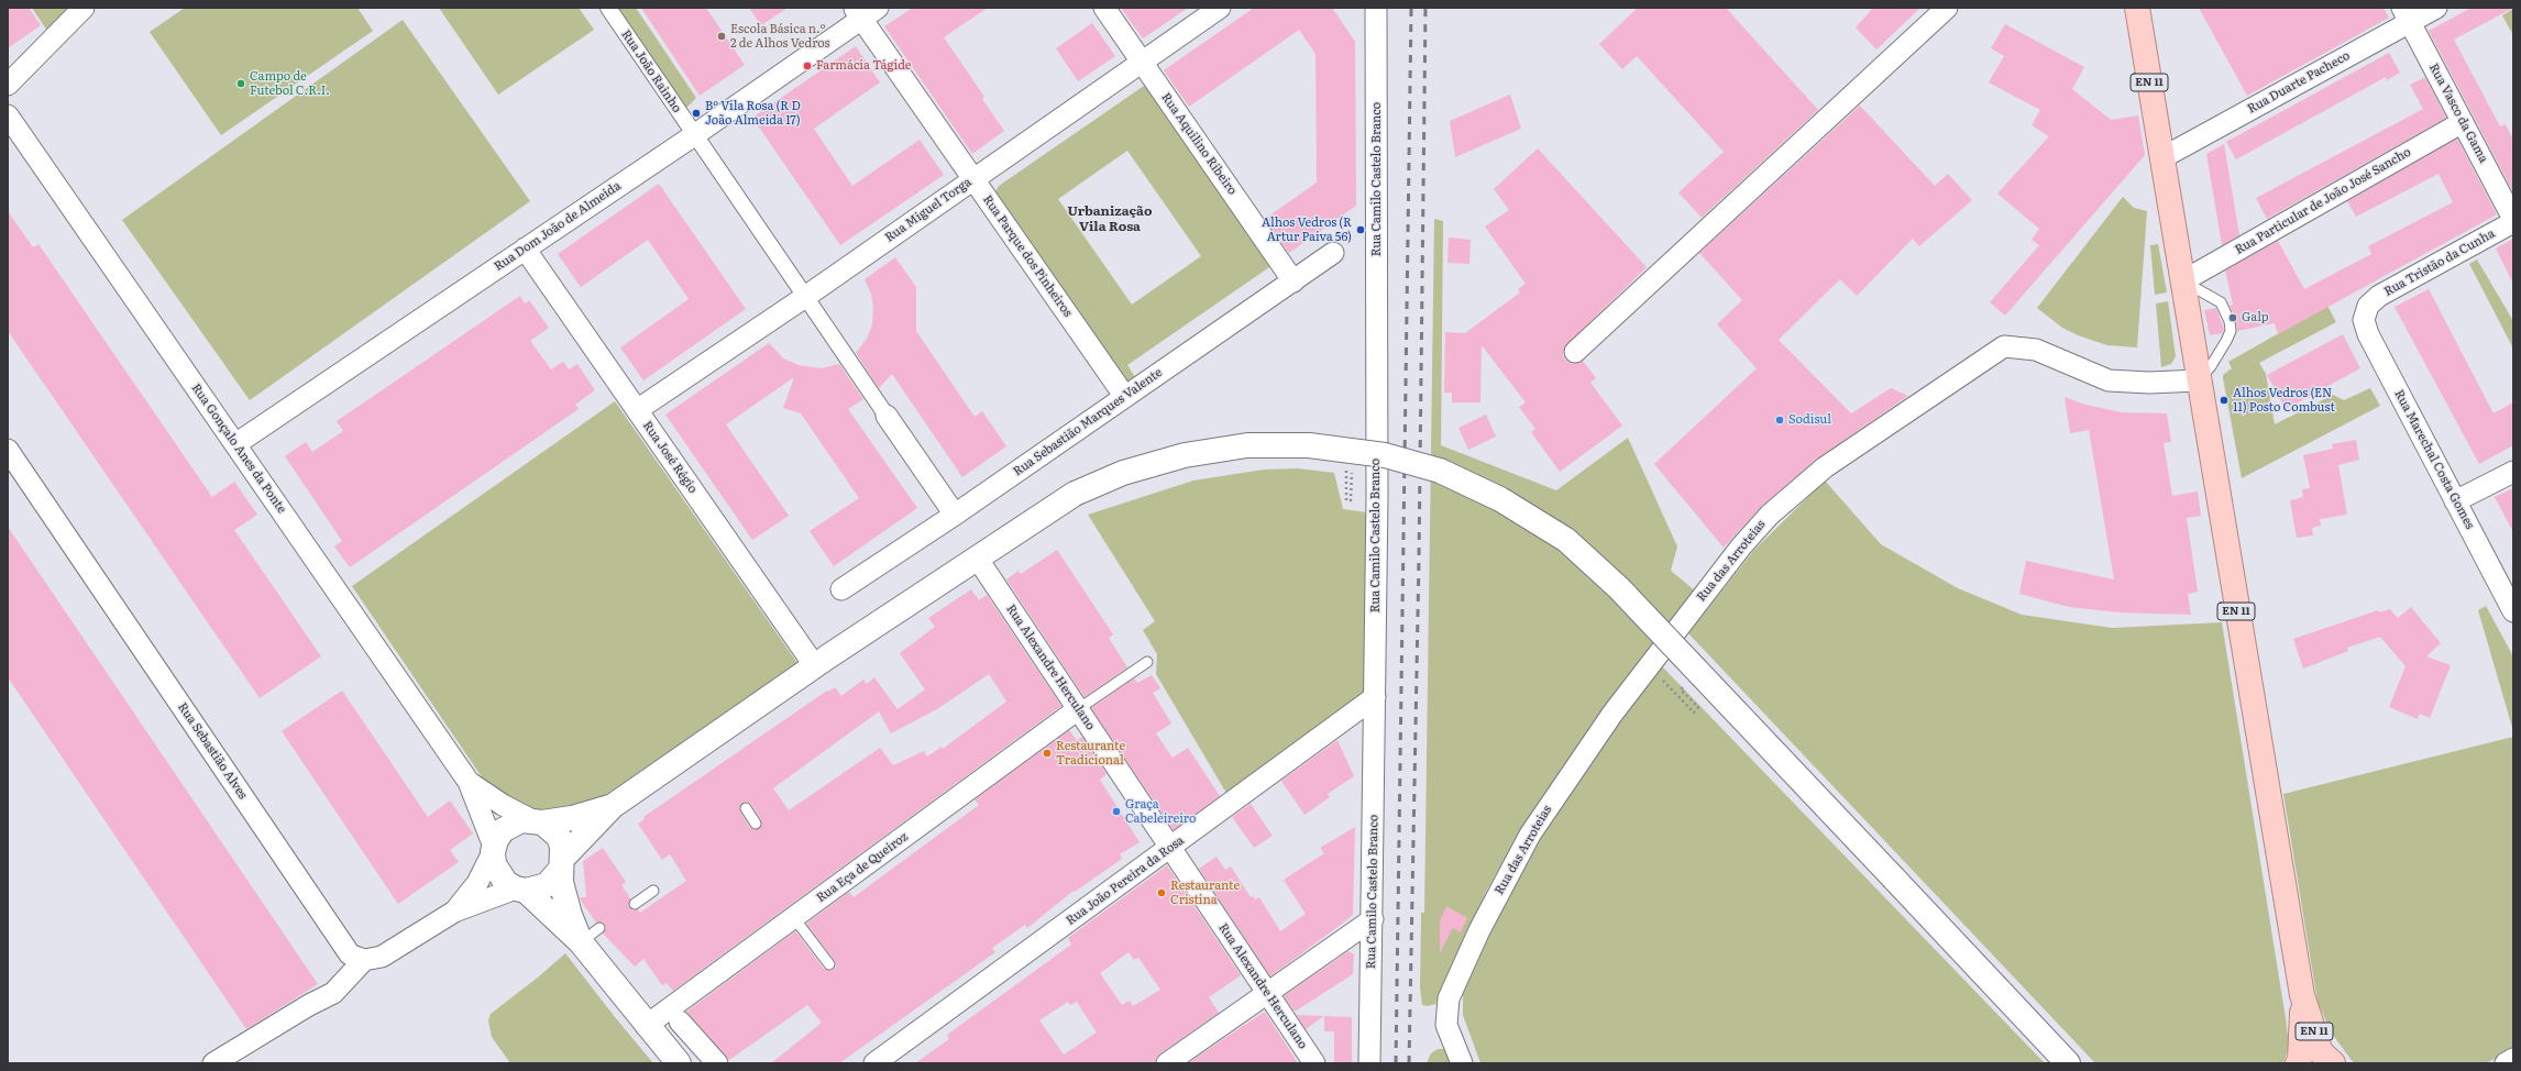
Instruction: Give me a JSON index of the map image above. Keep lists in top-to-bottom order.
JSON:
{
  "streets": {
    "main road": ["EN 11"],
    "street": [
      "Rua João Rainho",
      "Rua Duarte Pacheco",
      "Rua Vasco da Gama",
      "Rua Aquilino Ribeiro",
      "Rua Camilo Castelo Branco",
      "Rua Particular de João José Sancho",
      "Rua Miguel Torga",
      "Rua Dom João de Almeida",
      "Rua Parque dos Pinheiros",
      "Rua Tristão da Cunha",
      "Rua Sebastião Marques Valente",
      "Rua Gonçalo Anes da Ponte",
      "Rua José Régio",
      "Rua Marechal Costa Gomes",
      "Rua das Arroteias",
      "Rua Alexandre Herculano",
      "Rua Sebastião Alves",
      "Rua Eça de Queiroz",
      "Rua João Pereira da Rosa"
    ]
  },
  "crossings": [
    ["Rua João Rainho", "Rua Miguel Torga"],
    ["Rua João Rainho", "Rua Dom João de Almeida"],
    ["EN 11", "Rua Duarte Pacheco"],
    ["EN 11", "Rua Particular de João José Sancho"],
    ["EN 11", "Rua das Arroteias"],
    ["Rua Duarte Pacheco", "Rua Vasco da Gama"],
    ["Rua Vasco da Gama", "Rua Particular de João José Sancho"],
    ["Rua Vasco da Gama", "Rua Tristão da Cunha"],
    ["Rua Aquilino Ribeiro", "Rua Miguel Torga"],
    ["Rua Aquilino Ribeiro", "Rua Sebastião Marques Valente"],
    ["Rua Camilo Castelo Branco", "Rua João Pereira da Rosa"],
    ["Rua Miguel Torga", "Rua Parque dos Pinheiros"],
    ["Rua Miguel Torga", "Rua José Régio"],
    ["Rua Dom João de Almeida", "Rua Parque dos Pinheiros"],
    ["Rua Dom João de Almeida", "Rua Gonçalo Anes da Ponte"],
    ["Rua Dom João de Almeida", "Rua José Régio"],
    ["Rua Parque dos Pinheiros", "Rua Sebastião Marques Valente"],
    ["Rua Tristão da Cunha", "Rua Marechal Costa Gomes"],
    ["Rua Alexandre Herculano", "Rua Eça de Queiroz"],
    ["Rua Alexandre Herculano", "Rua João Pereira da Rosa"]
  ],
  "districts": ["Urbanização Vila Rosa"],
  "places": [
    "Escola Básica n.º 2 de Alhos Vedros",
    "Farmácia Tágide",
    "Campo de Futebol C.R.I.",
    "Bº Vila Rosa (R D João Almeida 17)",
    "Alhos Vedros (R Artur Paiva 56)",
    "Galp",
    "Alhos Vedros (EN 11) Posto Combust",
    "Sodisul",
    "Restaurante Tradicional",
    "Graça Cabeleireiro",
    "Restaurante Cristina"
  ]
}
